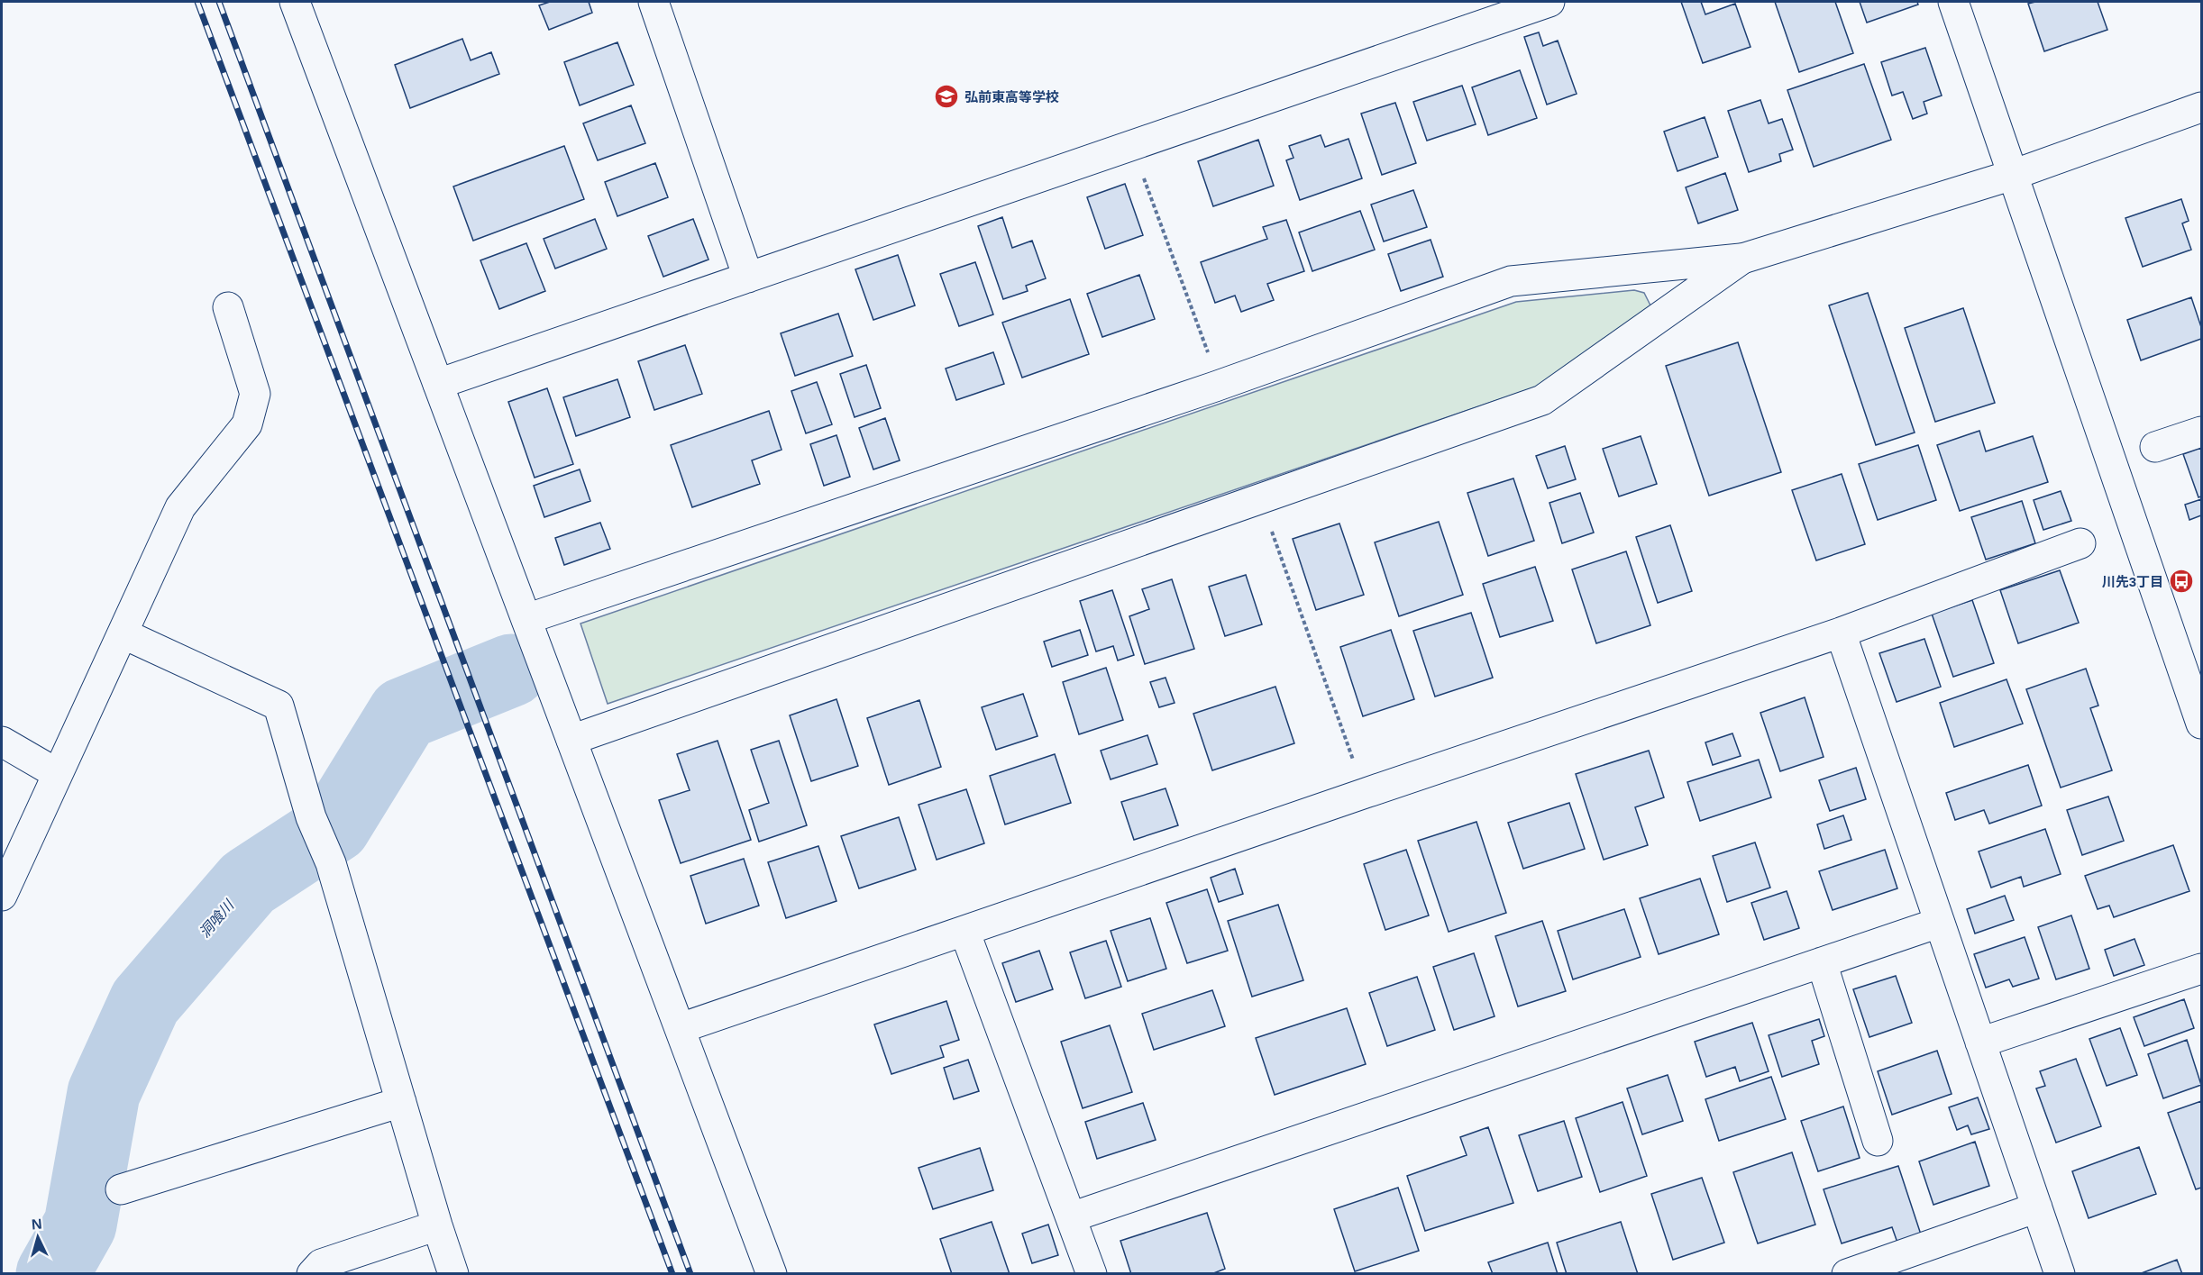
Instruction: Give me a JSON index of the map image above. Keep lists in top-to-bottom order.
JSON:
{
  "water": ["洞喰川"],
  "places": {
    "school or university": ["弘前東高等学校"],
    "bus stop": ["川先3丁目"]
  },
  "north": "top"
}
